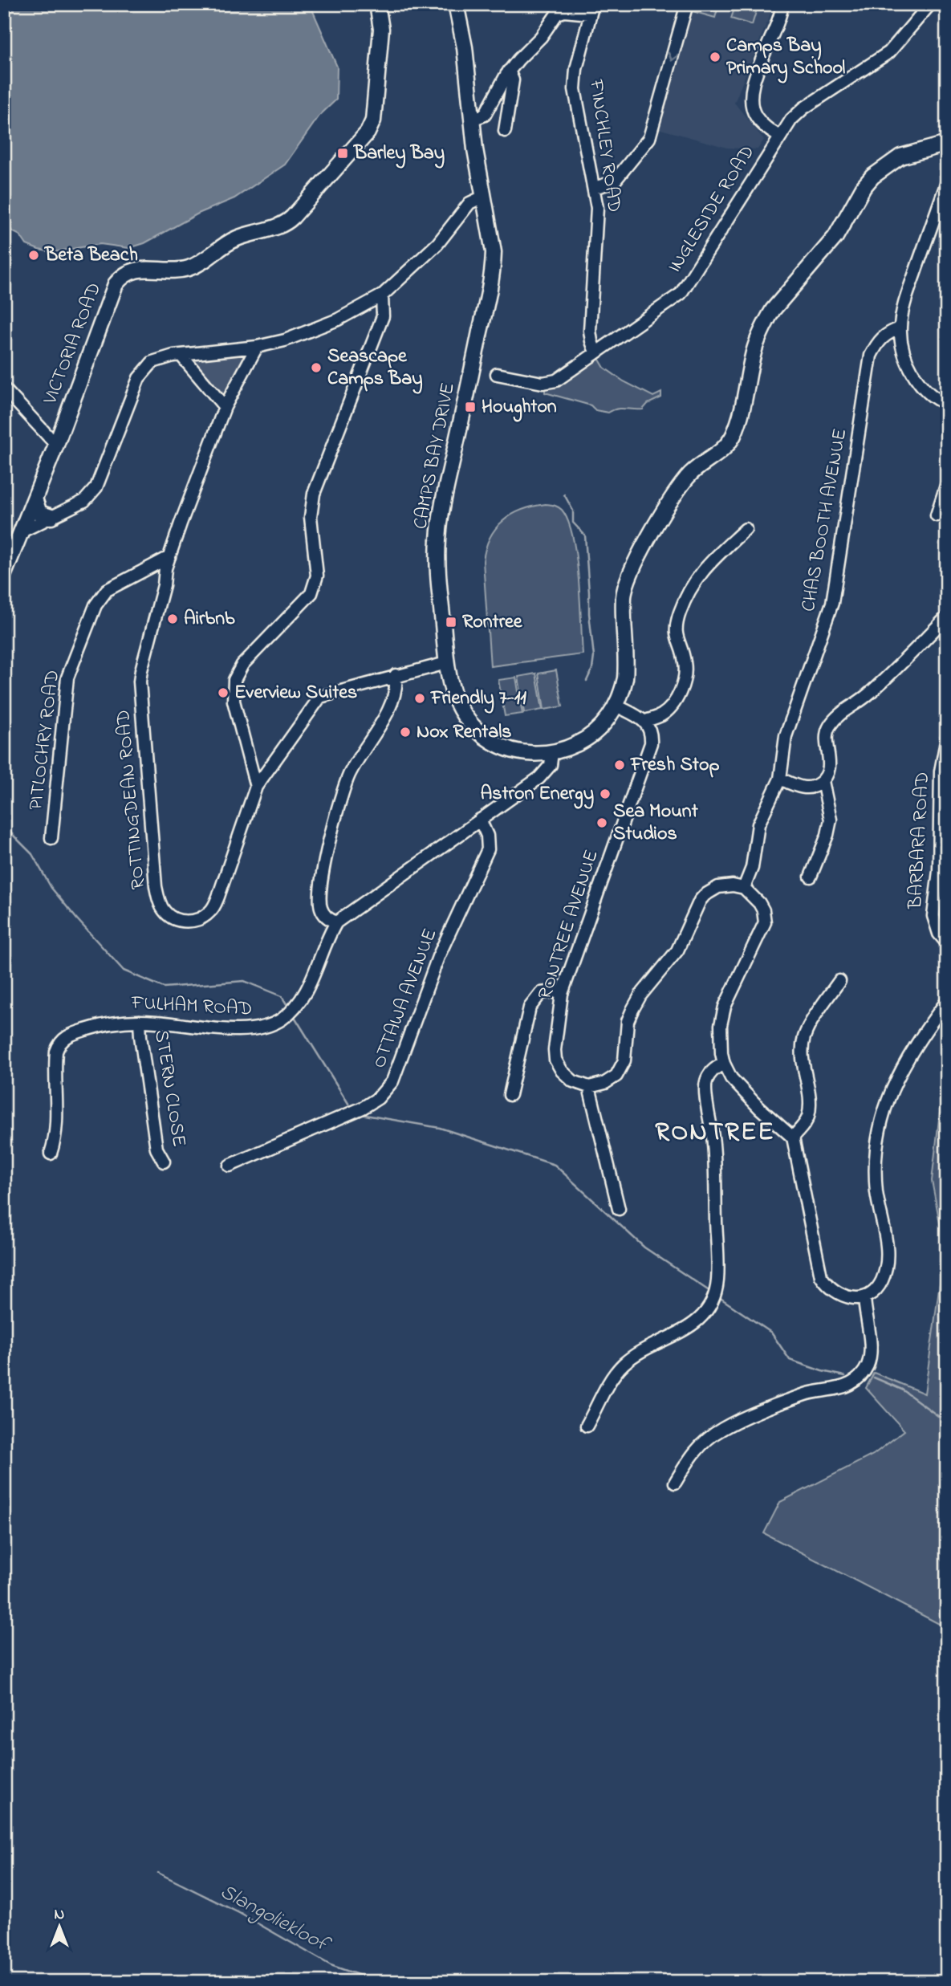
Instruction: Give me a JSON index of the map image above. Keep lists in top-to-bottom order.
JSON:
{
  "streets": {
    "main road": ["VICTORIA ROAD", "CAMPS BAY DRIVE"],
    "street": [
      "FINCHLEY ROAD",
      "INGLESIDE ROAD",
      "CHAS BOOTH AVENUE",
      "PITLOCHRY ROAD",
      "ROTTINGDEAN ROAD",
      "BARBARA ROAD",
      "RONTREE AVENUE",
      "OTTAWA AVENUE",
      "FULHAM ROAD",
      "STERN CLOSE"
    ]
  },
  "crossings": [
    ["FINCHLEY ROAD", "INGLESIDE ROAD"],
    ["CAMPS BAY DRIVE", "ROTTINGDEAN ROAD"],
    ["CAMPS BAY DRIVE", "FULHAM ROAD"],
    ["PITLOCHRY ROAD", "ROTTINGDEAN ROAD"],
    ["OTTAWA AVENUE", "FULHAM ROAD"],
    ["FULHAM ROAD", "STERN CLOSE"]
  ],
  "districts": ["RONTREE"],
  "water": ["Slangoliekloof"],
  "places": {
    "other": [
      "Camps Bay Primary School",
      "Beta Beach",
      "Seascape Camps Bay",
      "Airbnb",
      "Everview Suites",
      "Friendly 7-11",
      "Nox Rentals",
      "Fresh Stop",
      "Astron Energy",
      "Sea Mount Studios"
    ],
    "transit": ["Barley Bay", "Houghton", "Rontree"]
  },
  "north": "top"
}
